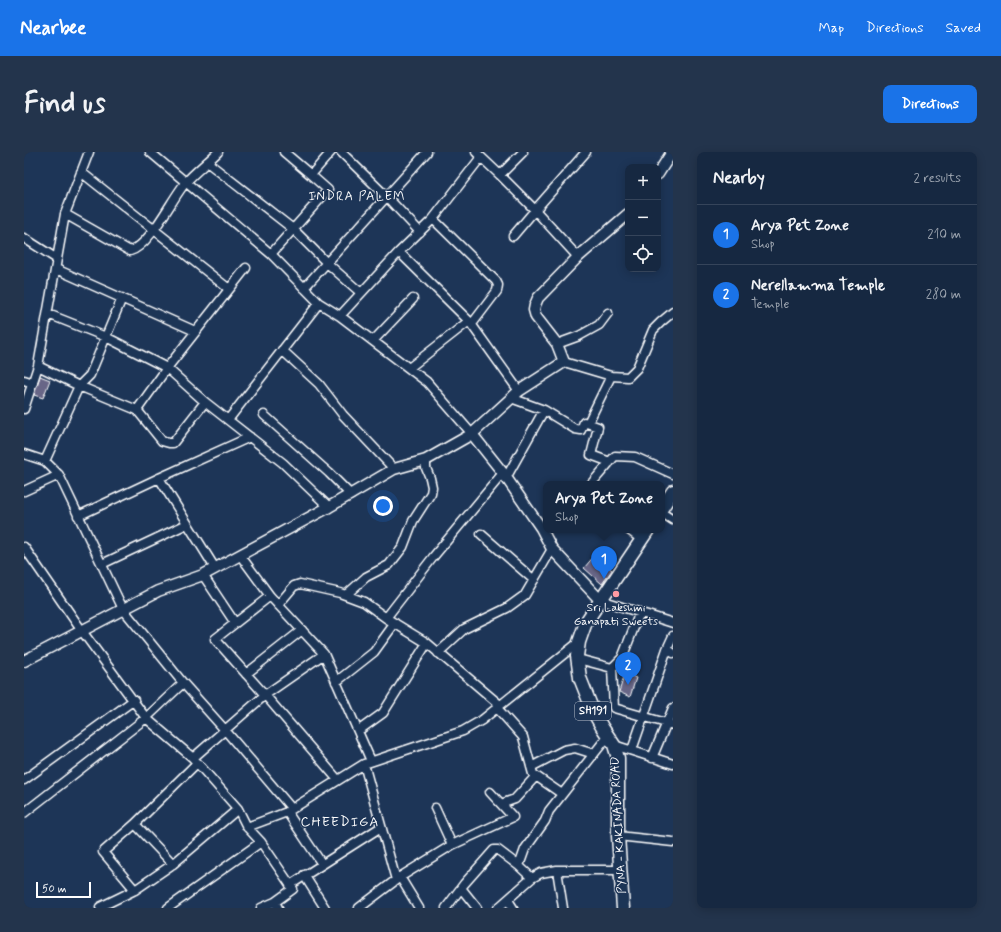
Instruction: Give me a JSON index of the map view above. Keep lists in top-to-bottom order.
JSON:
{
  "streets": {
    "main road": ["SH191", "PYNA - KAKINADA ROAD"]
  },
  "districts": ["INDRA PALEM", "CHEEDIGA"],
  "places": ["Sri Lakshmi Ganapati Sweets"],
  "scale_bar": "50 m",
  "page": {
    "header": "Nearbee",
    "nav": ["Map", "Directions", "Saved"],
    "buttons": "Directions",
    "title": "Find us",
    "heading": ["Nearby", "2 results"],
    "map_buttons": ["+", "−"],
    "list": [
      {
        "mark": "1",
        "name": "Arya Pet Zone",
        "note": "Shop",
        "value": "210 m"
      },
      {
        "mark": "2",
        "name": "Nerellamma Temple",
        "note": "Temple",
        "value": "280 m"
      }
    ],
    "popup": ["Arya Pet Zone", "Shop"],
    "pins": ["1", "2"],
    "scale": "50 m"
  }
}
